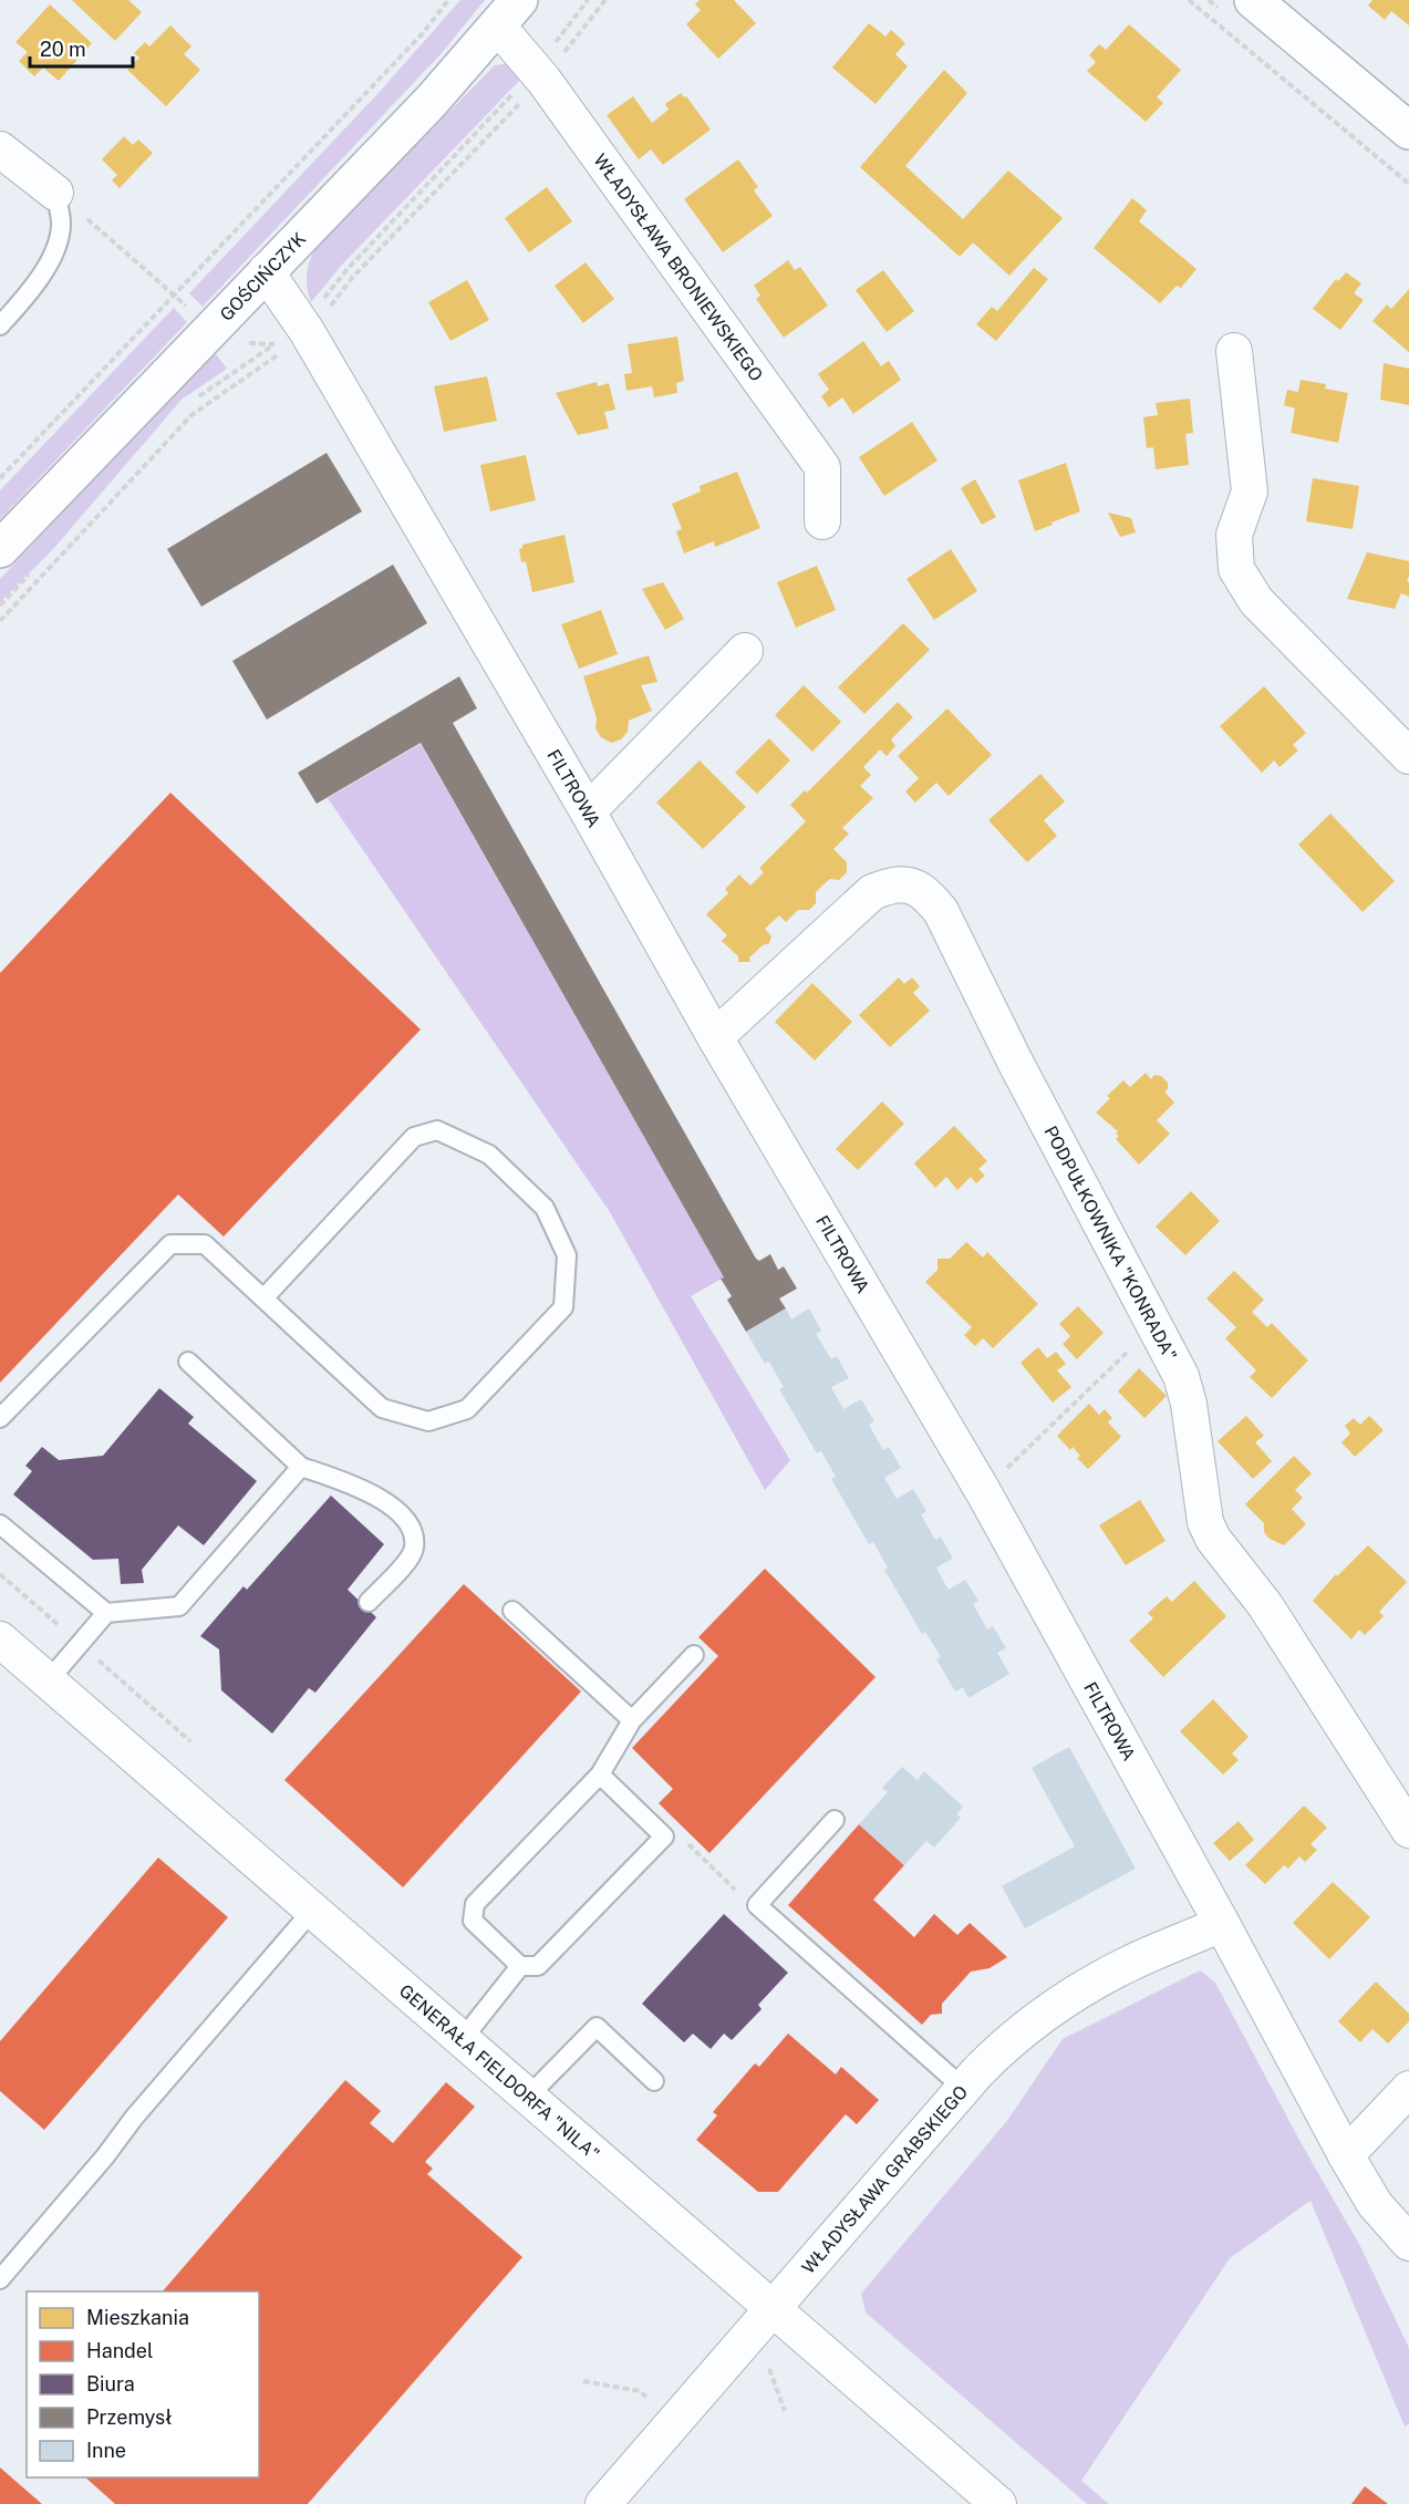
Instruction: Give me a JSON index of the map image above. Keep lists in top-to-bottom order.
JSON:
{
  "streets": {
    "street": [
      "WŁADYSŁAWA BRONIEWSKIEGO",
      "GOŚCIŃCZYK",
      "FILTROWA",
      "PODPUŁKOWNIKA \"KONRADA\"",
      "GENERAŁA FIELDORFA \"NILA\"",
      "WŁADYSŁAWA GRABSKIEGO"
    ]
  },
  "crossings": [
    ["WŁADYSŁAWA BRONIEWSKIEGO", "GOŚCIŃCZYK"],
    ["GOŚCIŃCZYK", "FILTROWA"],
    ["FILTROWA", "PODPUŁKOWNIKA \"KONRADA\""],
    ["FILTROWA", "WŁADYSŁAWA GRABSKIEGO"],
    ["GENERAŁA FIELDORFA \"NILA\"", "WŁADYSŁAWA GRABSKIEGO"]
  ],
  "legend": [
    "Mieszkania",
    "Handel",
    "Biura",
    "Przemysł",
    "Inne"
  ],
  "scale_bar": "20 m"
}
